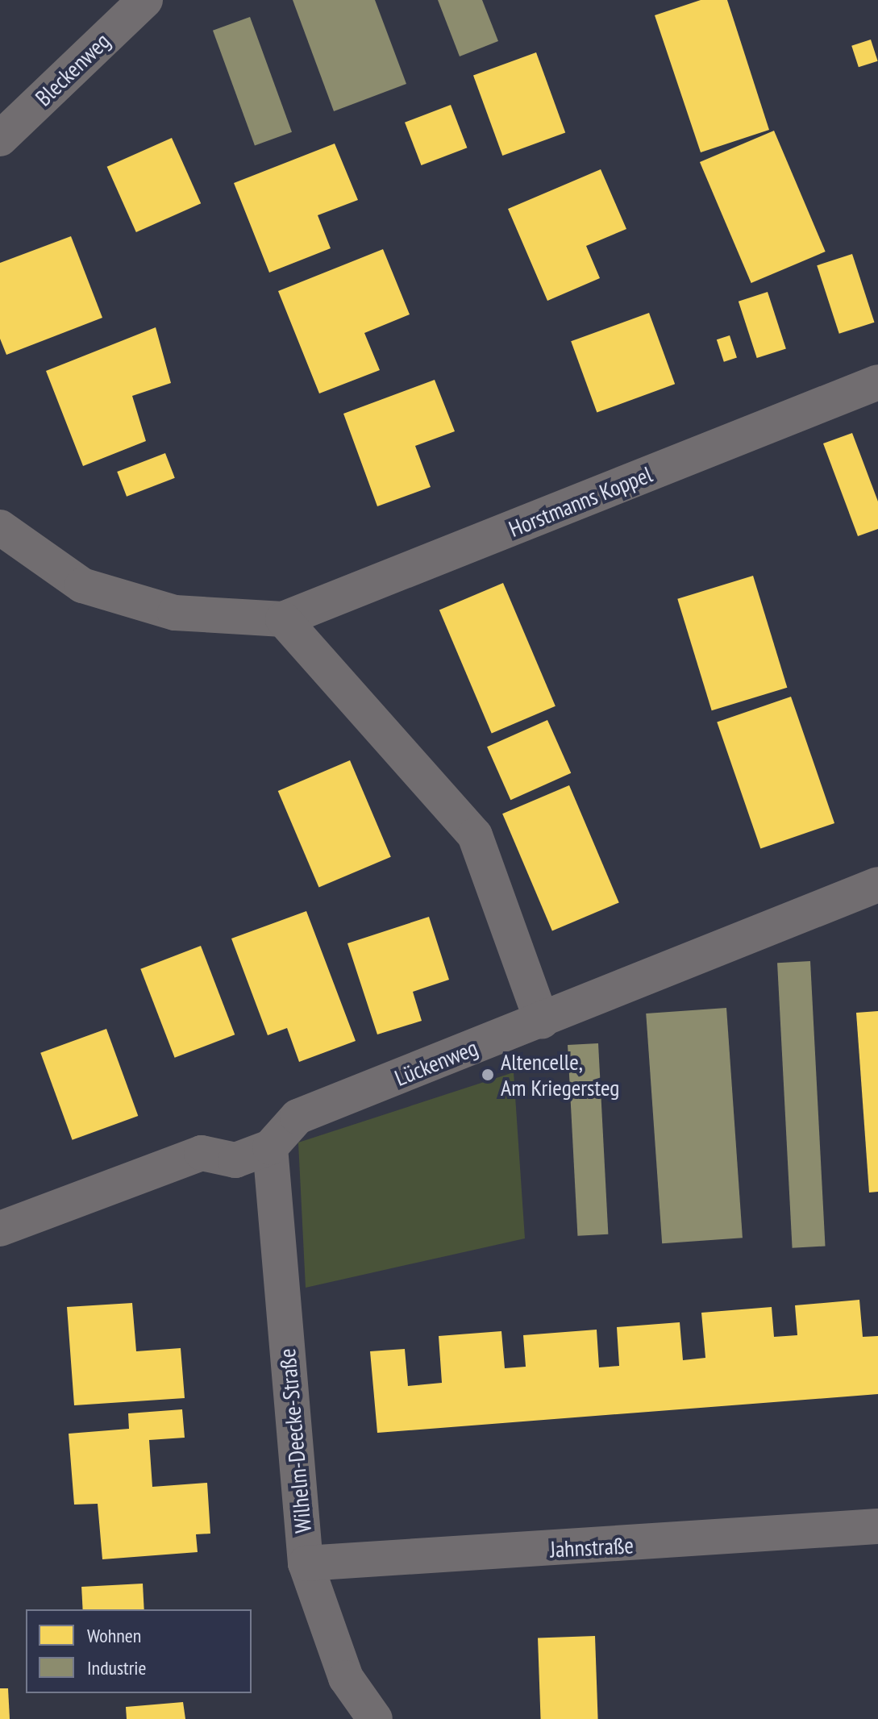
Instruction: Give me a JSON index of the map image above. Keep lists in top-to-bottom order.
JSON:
{
  "streets": {
    "street": [
      "Bleckenweg",
      "Horstmanns Koppel",
      "Lückenweg",
      "Wilhelm-Deecke-Straße",
      "Jahnstraße"
    ]
  },
  "crossings": [
    ["Lückenweg", "Wilhelm-Deecke-Straße"],
    ["Wilhelm-Deecke-Straße", "Jahnstraße"]
  ],
  "places": ["Altencelle, Am Kriegersteg"],
  "legend": ["Wohnen", "Industrie"]
}
